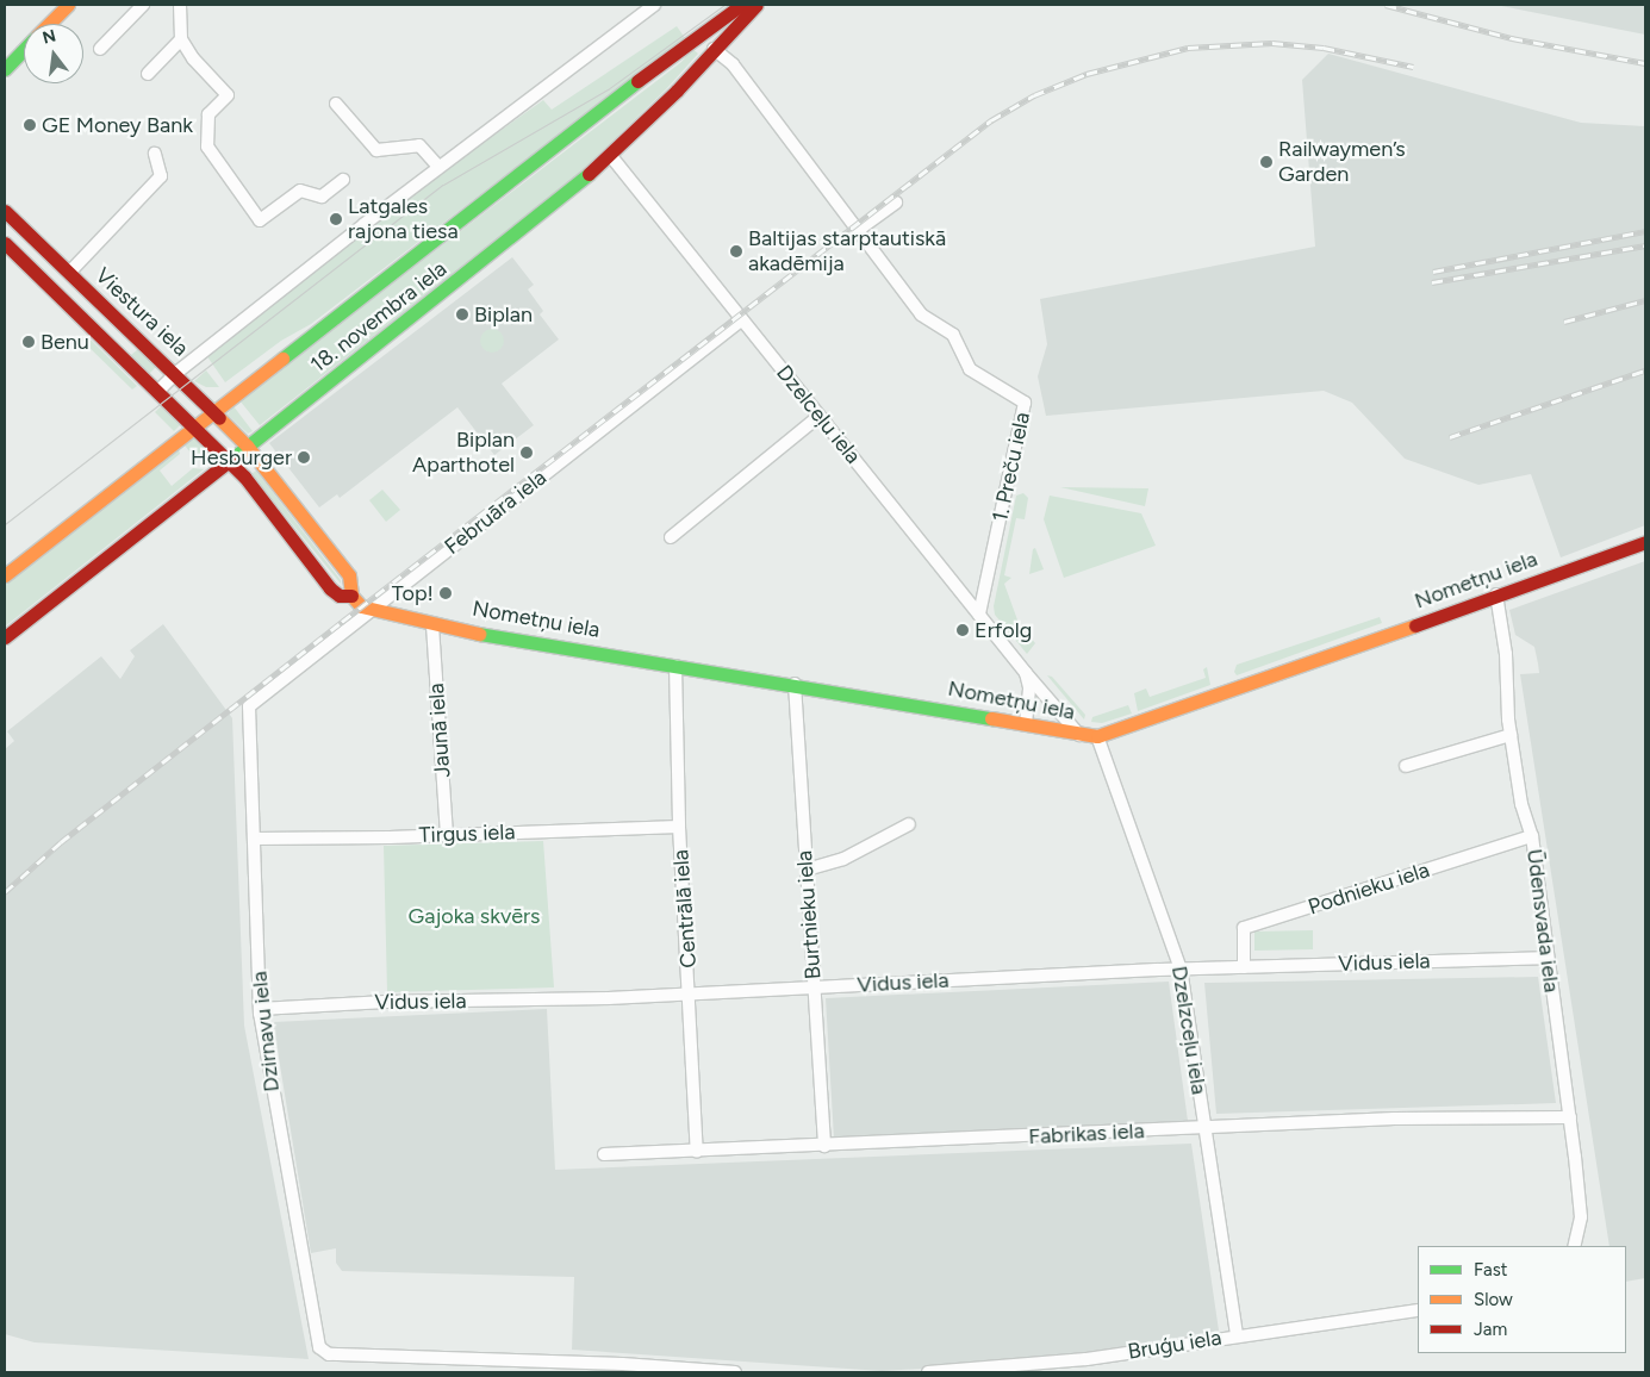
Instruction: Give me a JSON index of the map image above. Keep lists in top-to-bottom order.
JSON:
{
  "streets": {
    "street": [
      "Viestura iela",
      "18. novembra iela",
      "Dzelceļu iela",
      "1. Preču iela",
      "Februāra iela",
      "Nometņu iela",
      "Jaunā iela",
      "Tirgus iela",
      "Podnieku iela",
      "Centrālā iela",
      "Burtnieku iela",
      "Ūdensvada iela",
      "Vidus iela",
      "Dzelzceļu iela",
      "Dzirnavu iela",
      "Fabrikas iela",
      "Bruģu iela"
    ]
  },
  "crossings": [
    ["Viestura iela", "18. novembra iela"],
    ["18. novembra iela", "Dzelceļu iela"],
    ["18. novembra iela", "1. Preču iela"],
    ["18. novembra iela", "Nometņu iela"],
    ["Dzelceļu iela", "1. Preču iela"],
    ["Dzelceļu iela", "Februāra iela"],
    ["Dzelceļu iela", "Nometņu iela"],
    ["Februāra iela", "Nometņu iela"],
    ["Februāra iela", "Dzirnavu iela"],
    ["Nometņu iela", "Jaunā iela"],
    ["Nometņu iela", "Centrālā iela"],
    ["Nometņu iela", "Burtnieku iela"],
    ["Nometņu iela", "Ūdensvada iela"],
    ["Nometņu iela", "Dzelzceļu iela"],
    ["Jaunā iela", "Tirgus iela"],
    ["Tirgus iela", "Centrālā iela"],
    ["Tirgus iela", "Dzirnavu iela"],
    ["Podnieku iela", "Ūdensvada iela"],
    ["Podnieku iela", "Vidus iela"],
    ["Centrālā iela", "Vidus iela"],
    ["Centrālā iela", "Fabrikas iela"],
    ["Burtnieku iela", "Vidus iela"],
    ["Burtnieku iela", "Fabrikas iela"],
    ["Ūdensvada iela", "Vidus iela"],
    ["Ūdensvada iela", "Fabrikas iela"],
    ["Vidus iela", "Dzelzceļu iela"],
    ["Vidus iela", "Dzirnavu iela"],
    ["Dzelzceļu iela", "Fabrikas iela"],
    ["Dzelzceļu iela", "Bruģu iela"]
  ],
  "parks": ["Gajoka skvērs"],
  "places": [
    "GE Money Bank",
    "Railwaymen’s Garden",
    "Latgales rajona tiesa",
    "Baltijas starptautiskā akadēmija",
    "Biplan",
    "Benu",
    "Biplan Aparthotel",
    "Hesburger",
    "Top!",
    "Erfolg"
  ],
  "legend": ["Fast", "Slow", "Jam"],
  "north": "top"
}
